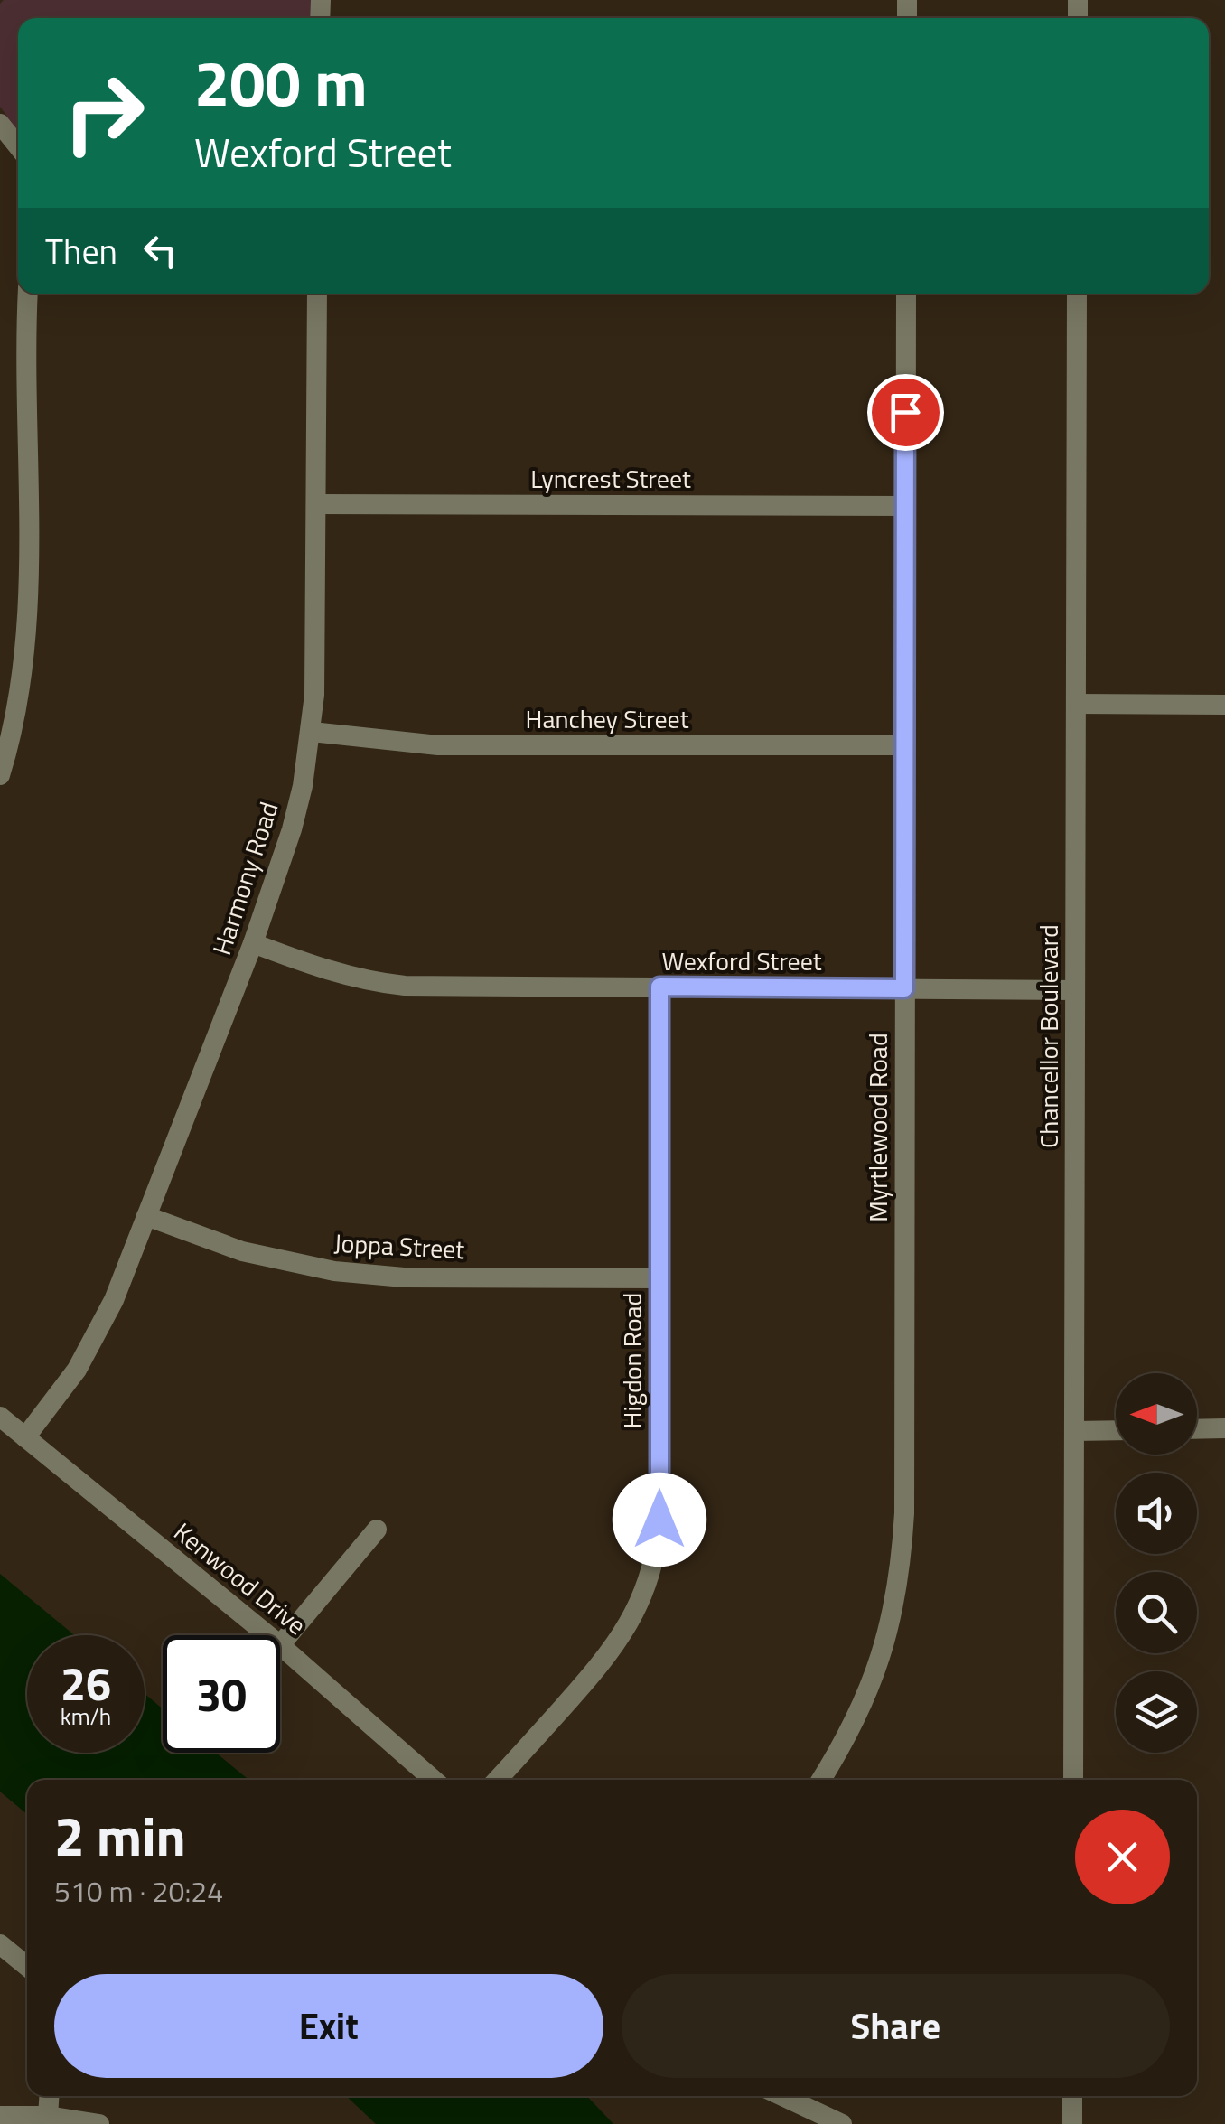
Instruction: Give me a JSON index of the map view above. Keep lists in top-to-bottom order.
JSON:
{
  "streets": {
    "street": [
      "Lyncrest Street",
      "Hanchey Street",
      "Harmony Road",
      "Wexford Street",
      "Chancellor Boulevard",
      "Myrtlewood Road",
      "Joppa Street",
      "Higdon Road",
      "Kenwood Drive"
    ]
  },
  "crossings": [
    ["Lyncrest Street", "Harmony Road"],
    ["Lyncrest Street", "Myrtlewood Road"],
    ["Hanchey Street", "Harmony Road"],
    ["Hanchey Street", "Myrtlewood Road"],
    ["Harmony Road", "Wexford Street"],
    ["Harmony Road", "Joppa Street"],
    ["Harmony Road", "Kenwood Drive"],
    ["Wexford Street", "Chancellor Boulevard"],
    ["Wexford Street", "Myrtlewood Road"],
    ["Wexford Street", "Higdon Road"],
    ["Joppa Street", "Higdon Road"]
  ],
  "north": "left",
  "page": {
    "turn": ["200 m", "Wexford Street"],
    "then": "Then",
    "speed": "26 km/h",
    "limit": "30",
    "heading": ["2 min", "510 m · 20:24"],
    "buttons": ["Exit", "Share"]
  }
}
